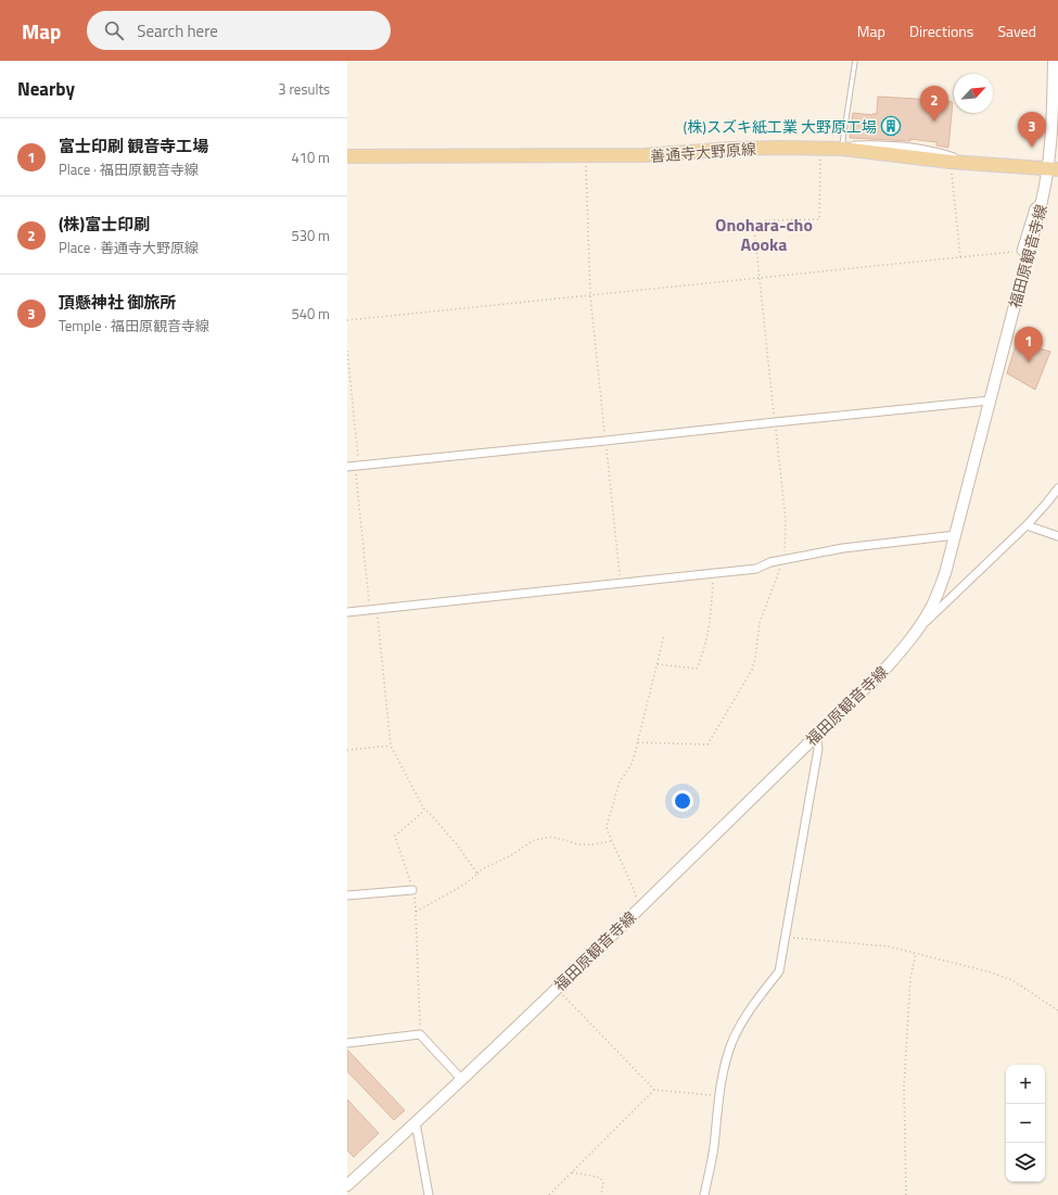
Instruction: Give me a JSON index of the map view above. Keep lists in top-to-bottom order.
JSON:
{
  "streets": {
    "main road": ["善通寺大野原線", "福田原観音寺線"]
  },
  "crossings": [
    ["善通寺大野原線", "福田原観音寺線"]
  ],
  "districts": ["Onohara-cho Aooka"],
  "places": {
    "building": ["(株)スズキ紙工業 大野原工場"]
  },
  "north": "top right",
  "page": {
    "header": "Map",
    "search": "Search here",
    "nav": ["Map", "Directions", "Saved"],
    "heading": ["Nearby", "3 results"],
    "pins": ["2", "3", "1"],
    "list": [
      {
        "mark": "1",
        "name": "富士印刷 観音寺工場",
        "note": "Place · 福田原観音寺線",
        "value": "410 m"
      },
      {
        "mark": "2",
        "name": "(株)富士印刷",
        "note": "Place · 善通寺大野原線",
        "value": "530 m"
      },
      {
        "mark": "3",
        "name": "頂懸神社 御旅所",
        "note": "Temple · 福田原観音寺線",
        "value": "540 m"
      }
    ],
    "map_buttons": ["+", "−"]
  }
}
